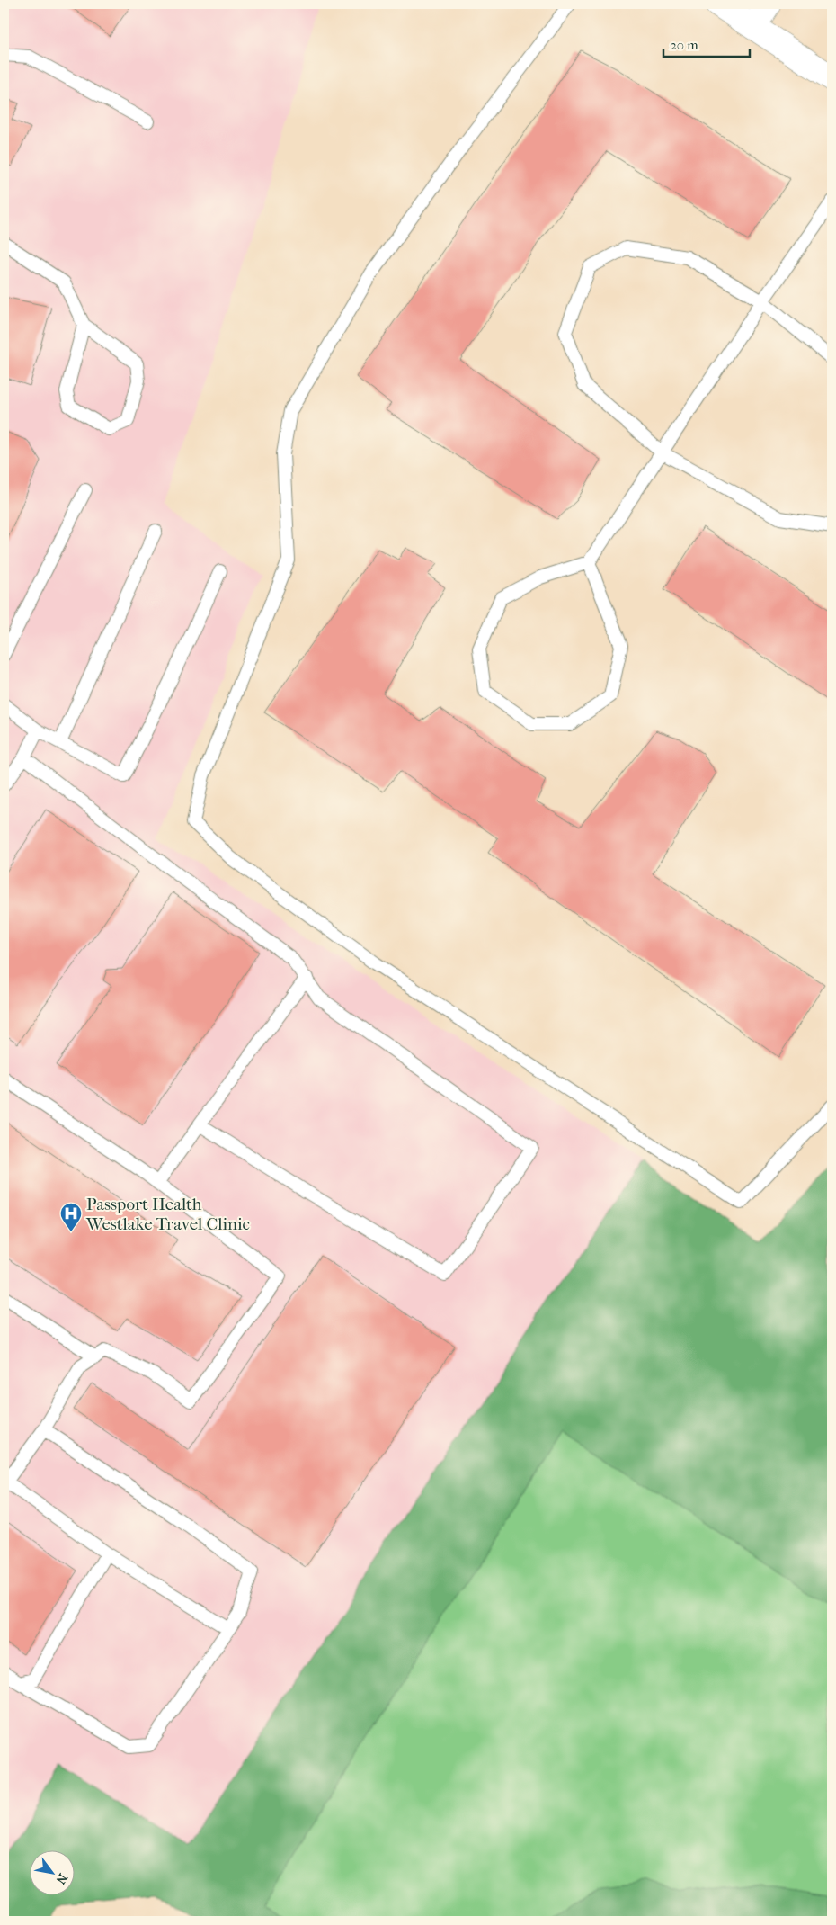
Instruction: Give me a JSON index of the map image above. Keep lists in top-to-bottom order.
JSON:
{
  "places": {
    "hospital": ["Passport Health Westlake Travel Clinic"]
  },
  "scale_bar": "20 m",
  "north": "bottom right"
}
